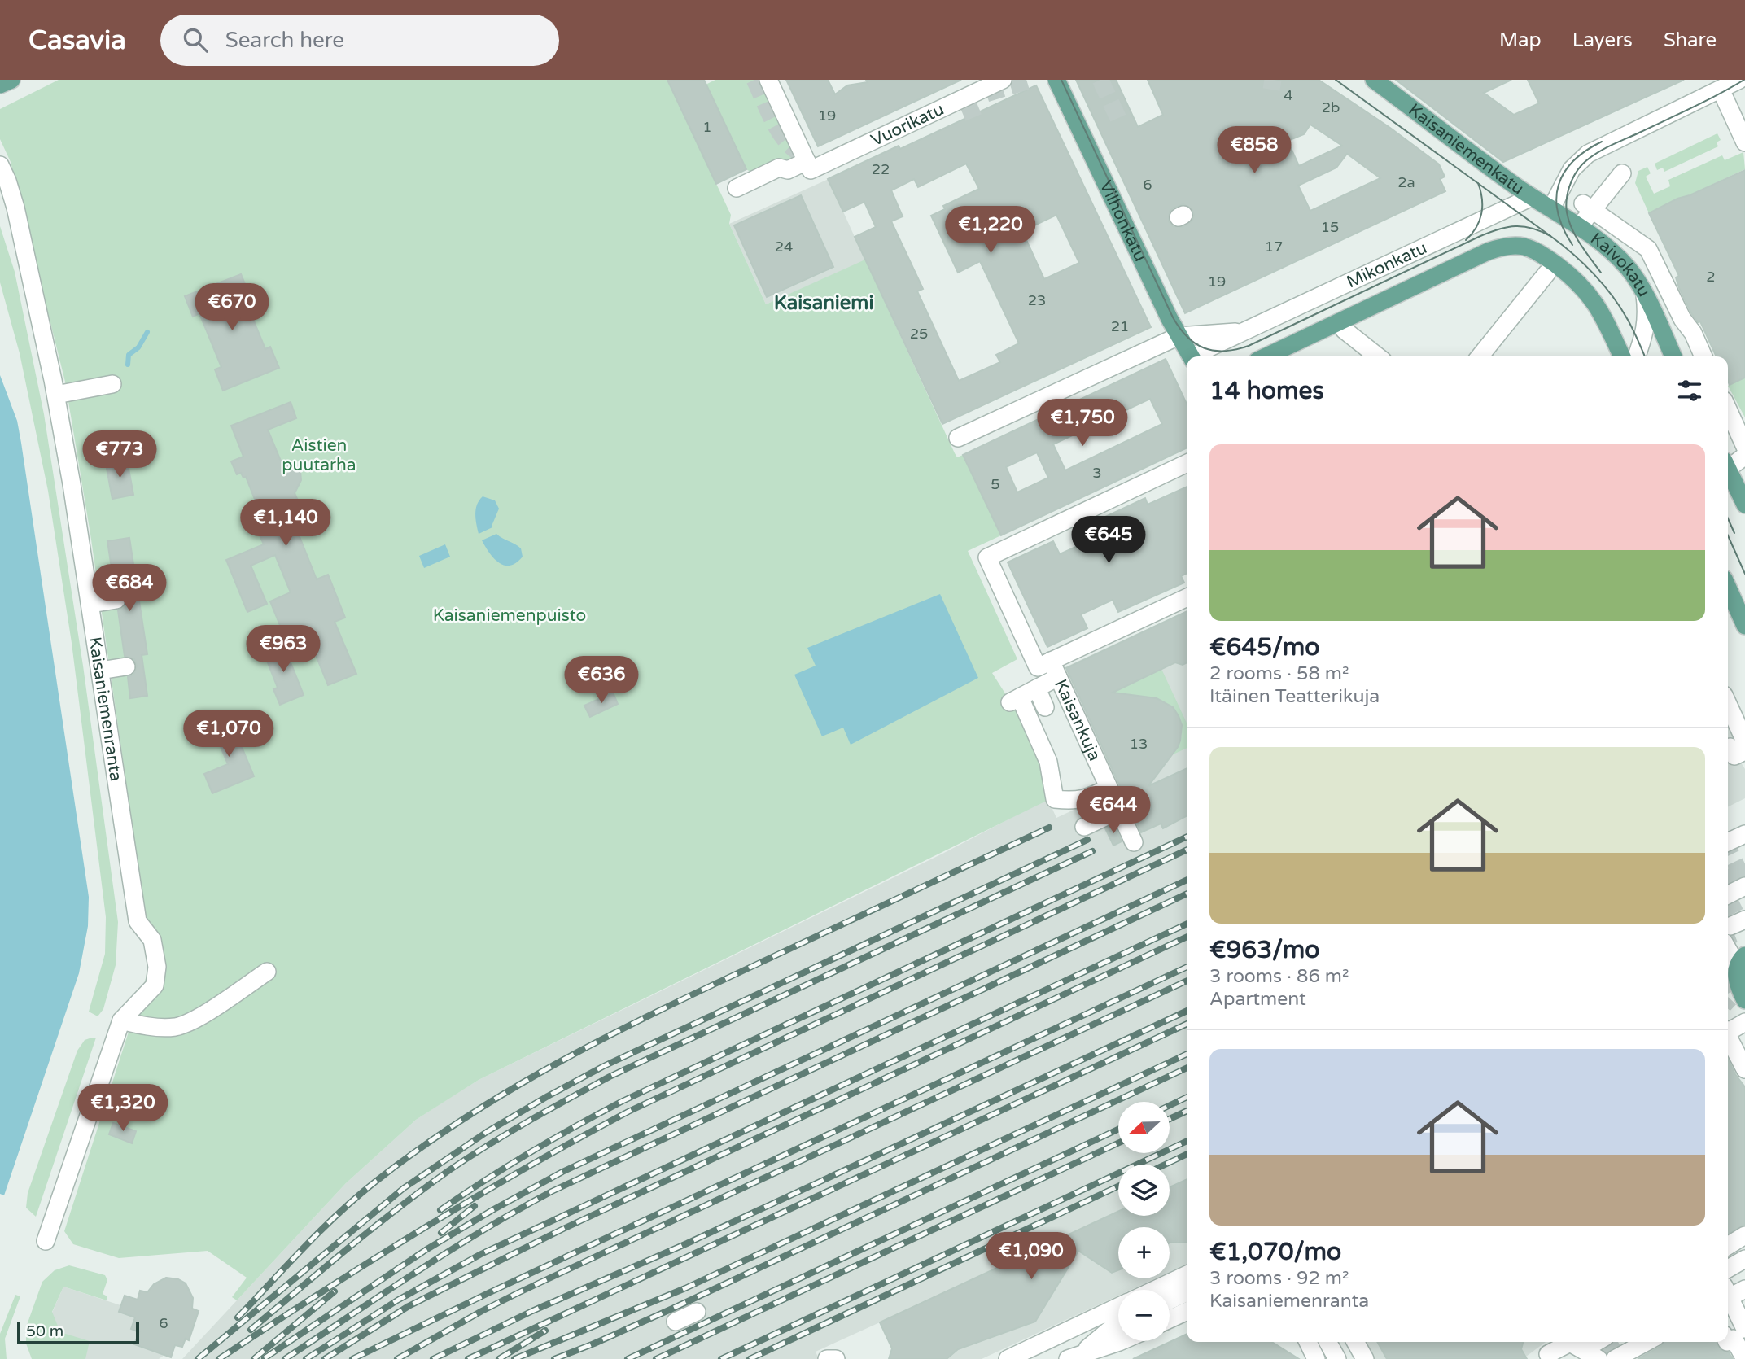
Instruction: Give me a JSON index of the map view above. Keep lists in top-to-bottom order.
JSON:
{
  "streets": {
    "main road": [
      "Kaisaniemenkatu",
      "Vilhonkatu",
      "Mikonkatu",
      "Kaivokatu"
    ],
    "street": ["Vuorikatu", "Kaisaniemenranta", "Kaisankuja"]
  },
  "crossings": [
    ["Kaisaniemenkatu", "Mikonkatu"],
    ["Kaisaniemenkatu", "Kaivokatu"],
    ["Vilhonkatu", "Mikonkatu"],
    ["Mikonkatu", "Kaivokatu"]
  ],
  "districts": ["Kaisaniemi"],
  "parks": ["Aistien puutarha", "Kaisaniemenpuisto"],
  "house_numbers": [
    "4",
    "2b",
    "19",
    "1",
    "22",
    "2a",
    "6",
    "15",
    "24",
    "17",
    "2",
    "19",
    "23",
    "21",
    "25",
    "3",
    "5",
    "13",
    "6"
  ],
  "scale_bar": "50 m",
  "north": "left",
  "page": {
    "header": "Casavia",
    "search": "Search here",
    "nav": ["Map", "Layers", "Share"],
    "price": [
      "€858",
      "€1,220",
      "€670",
      "€1,750",
      "€773",
      "€1,140",
      "€645",
      "€684",
      "€963",
      "€636",
      "€1,070",
      "€644",
      "€1,320",
      "€1,090"
    ],
    "heading": "14 homes",
    "list": [
      {
        "name": "€645/mo",
        "note": "2 rooms · 58 m² · Itäinen Teatterikuja"
      },
      {
        "name": "€963/mo",
        "note": "3 rooms · 86 m² · Apartment"
      },
      {
        "name": "€1,070/mo",
        "note": "3 rooms · 92 m² · Kaisaniemenranta"
      }
    ],
    "map_buttons": ["+", "−"],
    "scale": "50 m"
  }
}
